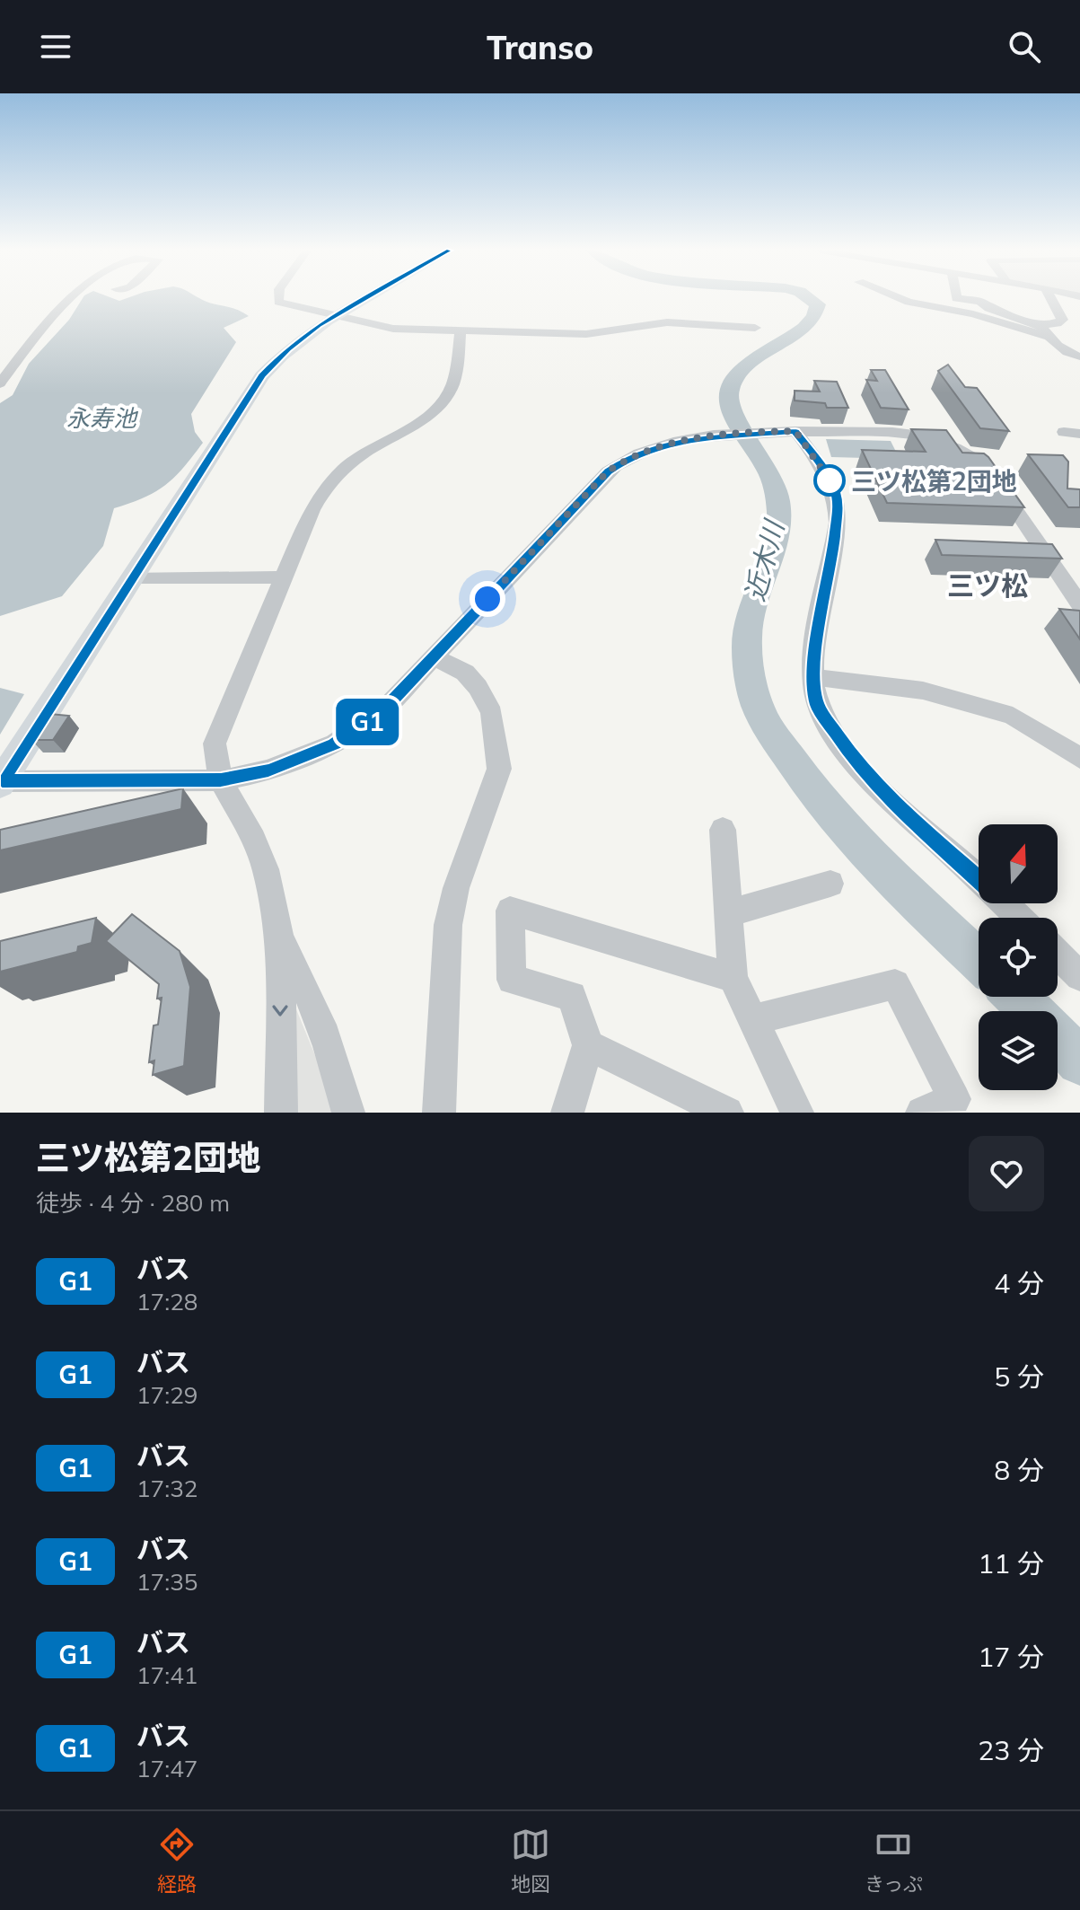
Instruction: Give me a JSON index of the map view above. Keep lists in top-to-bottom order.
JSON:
{
  "districts": ["三ツ松"],
  "water": ["永寿池", "近木川"],
  "places": ["三ツ松第2団地"],
  "lines": ["bus line G1"],
  "north": "top",
  "page": {
    "header": "Transo",
    "on_map": "G1",
    "heading": ["三ツ松第2団地", "徒歩 · 4 分 · 280 m"],
    "list": [
      {
        "mark": "G1",
        "name": "バス",
        "note": "17:28",
        "value": "4 分"
      },
      {
        "mark": "G1",
        "name": "バス",
        "note": "17:29",
        "value": "5 分"
      },
      {
        "mark": "G1",
        "name": "バス",
        "note": "17:32",
        "value": "8 分"
      },
      {
        "mark": "G1",
        "name": "バス",
        "note": "17:35",
        "value": "11 分"
      },
      {
        "mark": "G1",
        "name": "バス",
        "note": "17:41",
        "value": "17 分"
      },
      {
        "mark": "G1",
        "name": "バス",
        "note": "17:47",
        "value": "23 分"
      }
    ],
    "tabs": ["経路", "地図", "きっぷ"]
  }
}
